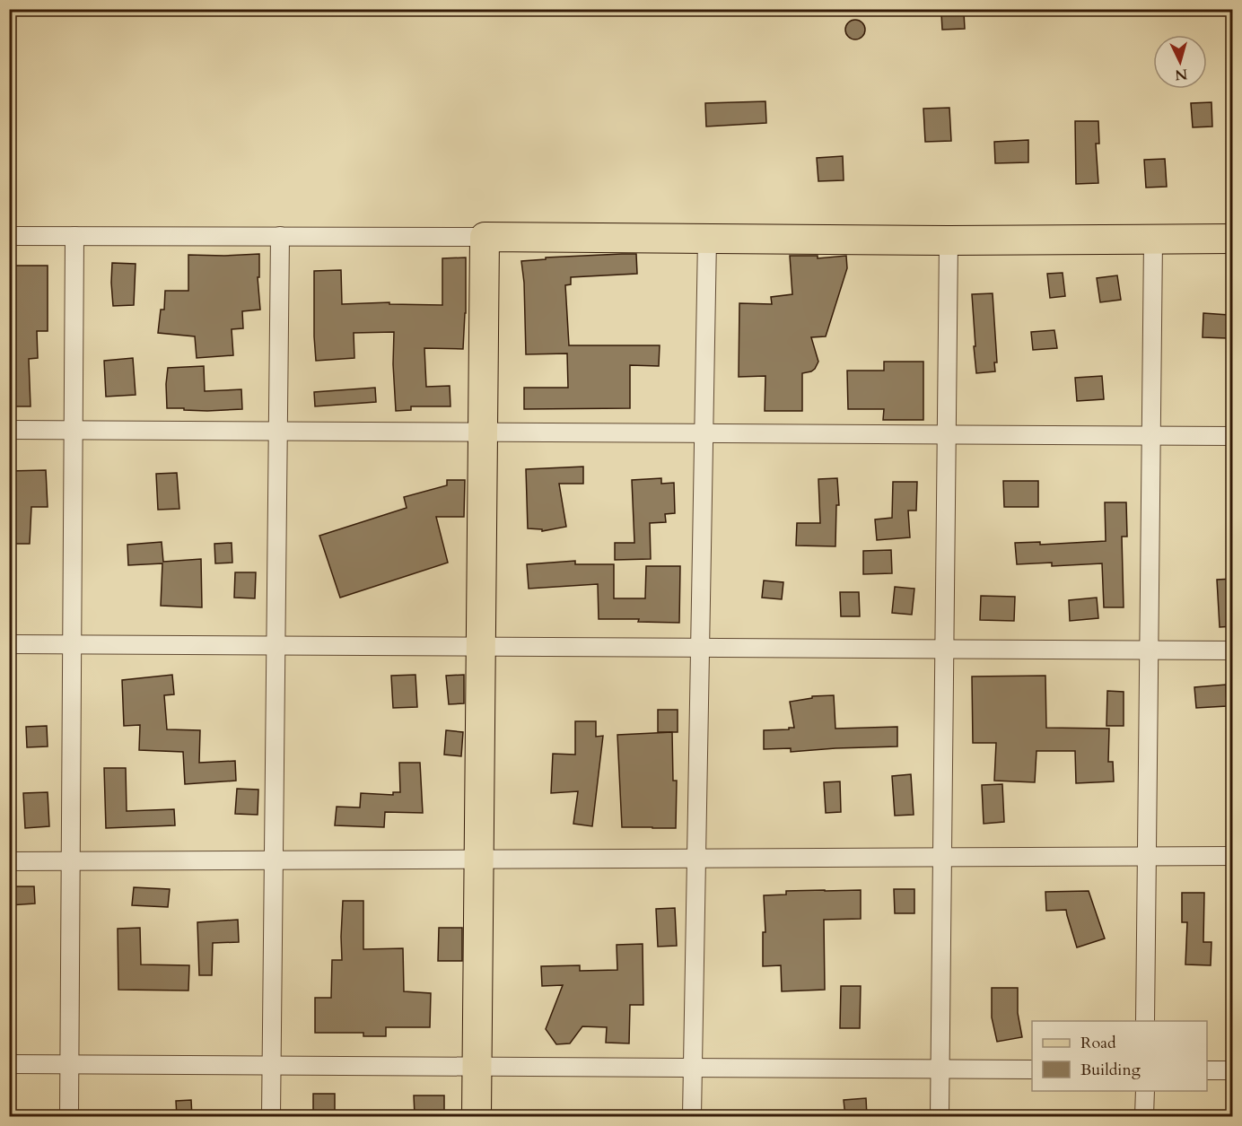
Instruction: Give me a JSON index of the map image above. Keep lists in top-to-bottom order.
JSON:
{
  "legend": ["Road", "Building"],
  "north": "bottom"
}
